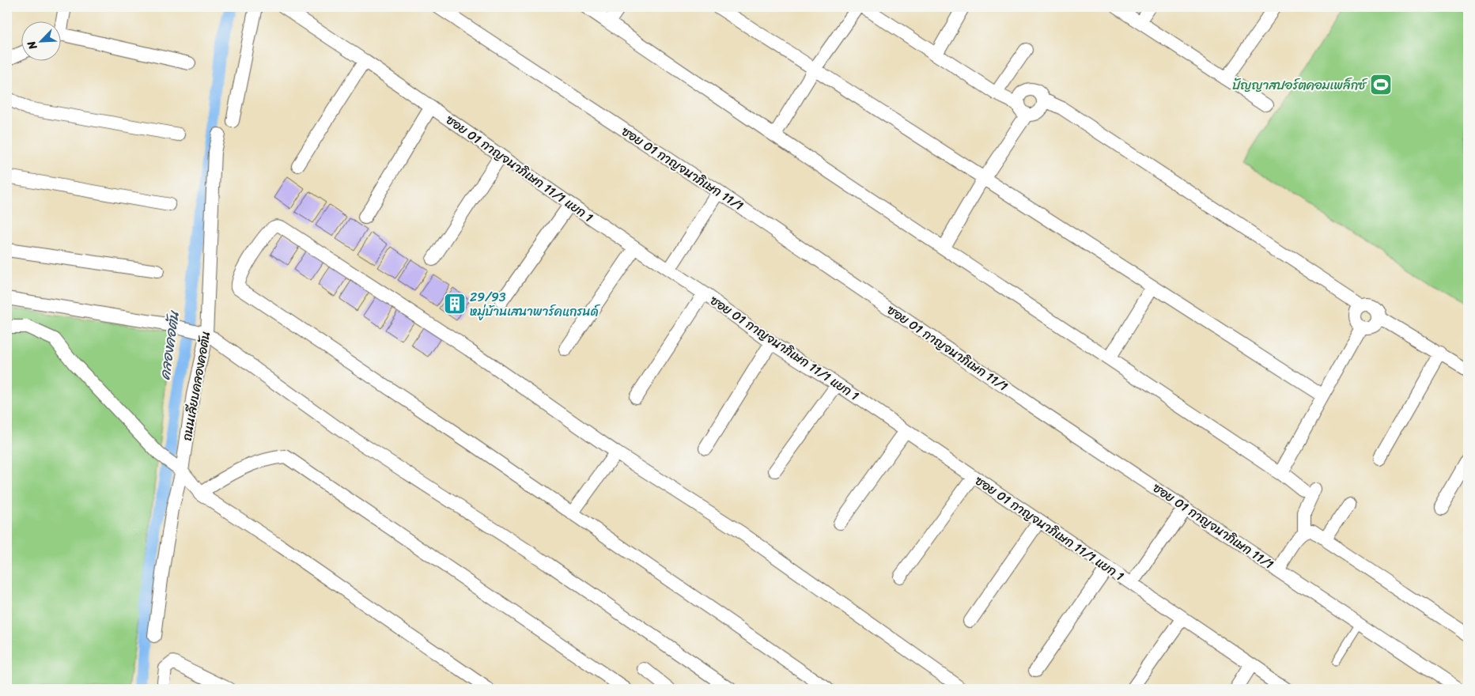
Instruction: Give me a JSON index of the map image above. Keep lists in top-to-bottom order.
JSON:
{
  "streets": {
    "street": ["ซอย 01 กาญจนาภิเษก 11/1 แยก 1", "ซอย 01 กาญจนาภิเษก 11/1", "ถนนเลียบคลองคอตัน"]
  },
  "water": ["คลองคอตัน"],
  "places": {
    "sports": ["ปัญญาสปอร์ตคอมเพล็กซ์"],
    "building": ["29/93 หมู่บ้านเสนาพาร์คแกรนด์"]
  },
  "north": "bottom left"
}
